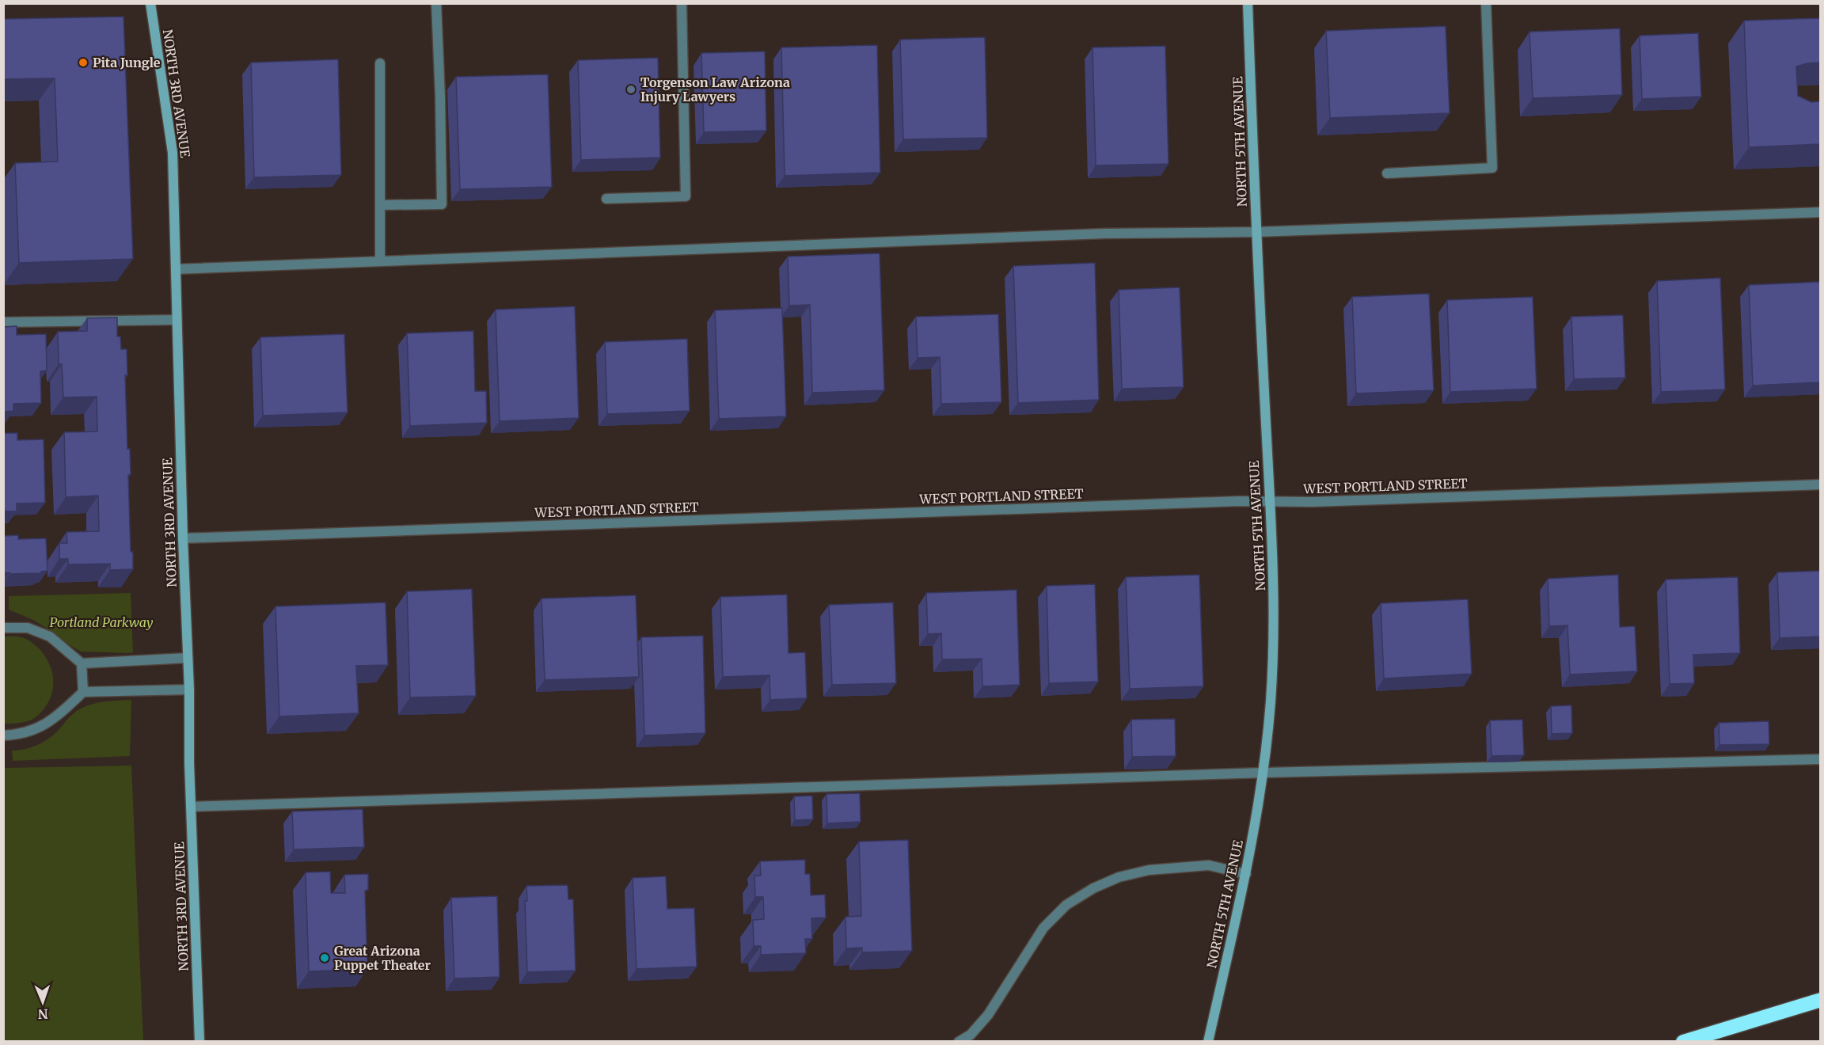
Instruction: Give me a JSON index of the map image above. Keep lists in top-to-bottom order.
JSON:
{
  "streets": {
    "street": ["NORTH 3RD AVENUE", "NORTH 5TH AVENUE", "WEST PORTLAND STREET"]
  },
  "crossings": [
    ["NORTH 3RD AVENUE", "WEST PORTLAND STREET"],
    ["NORTH 5TH AVENUE", "WEST PORTLAND STREET"]
  ],
  "parks": ["Portland Parkway"],
  "places": ["Pita Jungle", "Torgenson Law Arizona Injury Lawyers", "Great Arizona Puppet Theater"],
  "north": "bottom"
}
